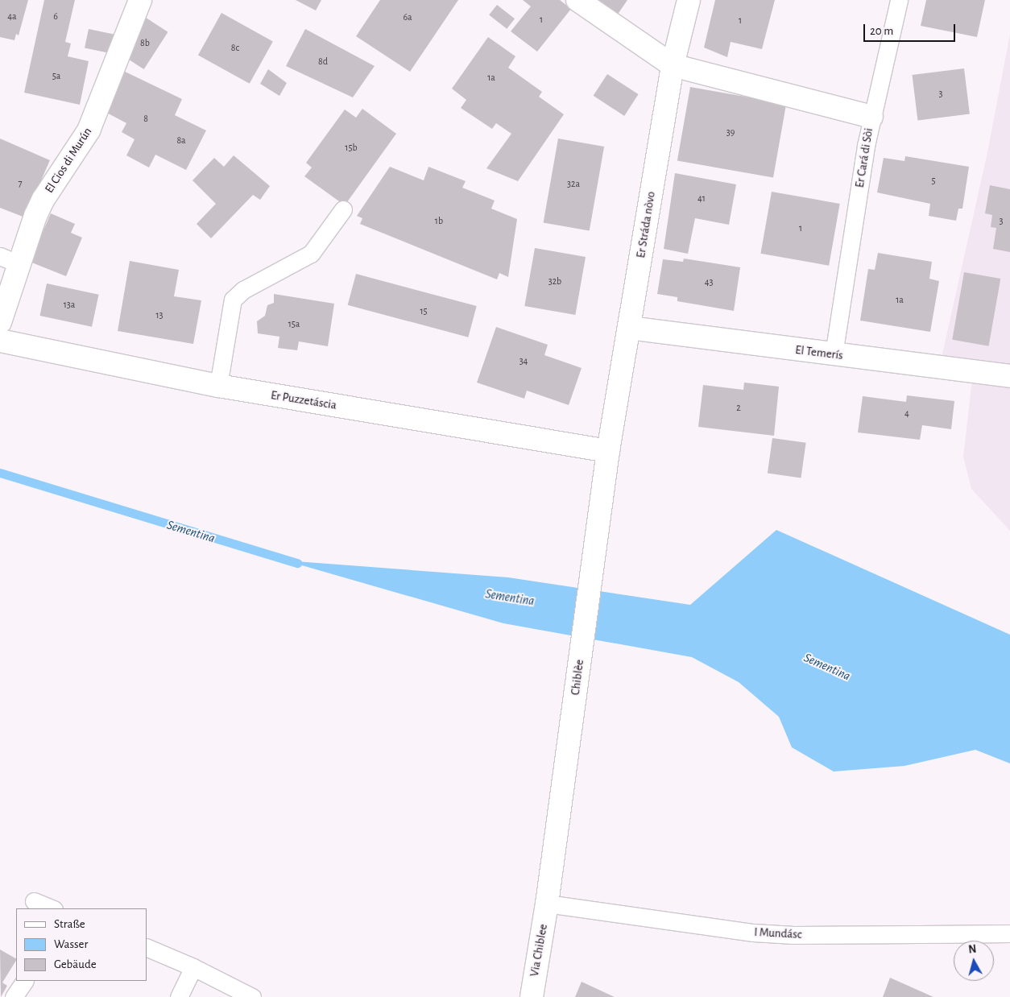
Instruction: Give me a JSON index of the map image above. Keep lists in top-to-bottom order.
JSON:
{
  "streets": {
    "street": [
      "Er Cará di Sòi",
      "El Cios di Murún",
      "Er Stráda nòvo",
      "El Temerís",
      "Er Puzzetáscia",
      "Chiblèe",
      "Via Chiblee"
    ],
    "lane": ["I Mundásc"]
  },
  "crossings": [
    ["Er Cará di Sòi", "Er Stráda nòvo"],
    ["Er Cará di Sòi", "El Temerís"],
    ["Er Stráda nòvo", "El Temerís"],
    ["Er Stráda nòvo", "Er Puzzetáscia"],
    ["Er Stráda nòvo", "Chiblèe"],
    ["Er Puzzetáscia", "Chiblèe"],
    ["Chiblèe", "I Mundásc"],
    ["Chiblèe", "Via Chiblee"],
    ["I Mundásc", "Via Chiblee"]
  ],
  "water": ["Sementina"],
  "house_numbers": [
    "4a",
    "6",
    "6a",
    "1",
    "1",
    "8b",
    "8c",
    "8d",
    "5a",
    "1a",
    "3",
    "8",
    "39",
    "8a",
    "15b",
    "5",
    "7",
    "32a",
    "41",
    "1b",
    "3",
    "1",
    "32b",
    "43",
    "1a",
    "13a",
    "15",
    "13",
    "15a",
    "34",
    "2",
    "4"
  ],
  "legend": ["Straße", "Wasser", "Gebäude"],
  "scale_bar": "20 m",
  "north": "top"
}
